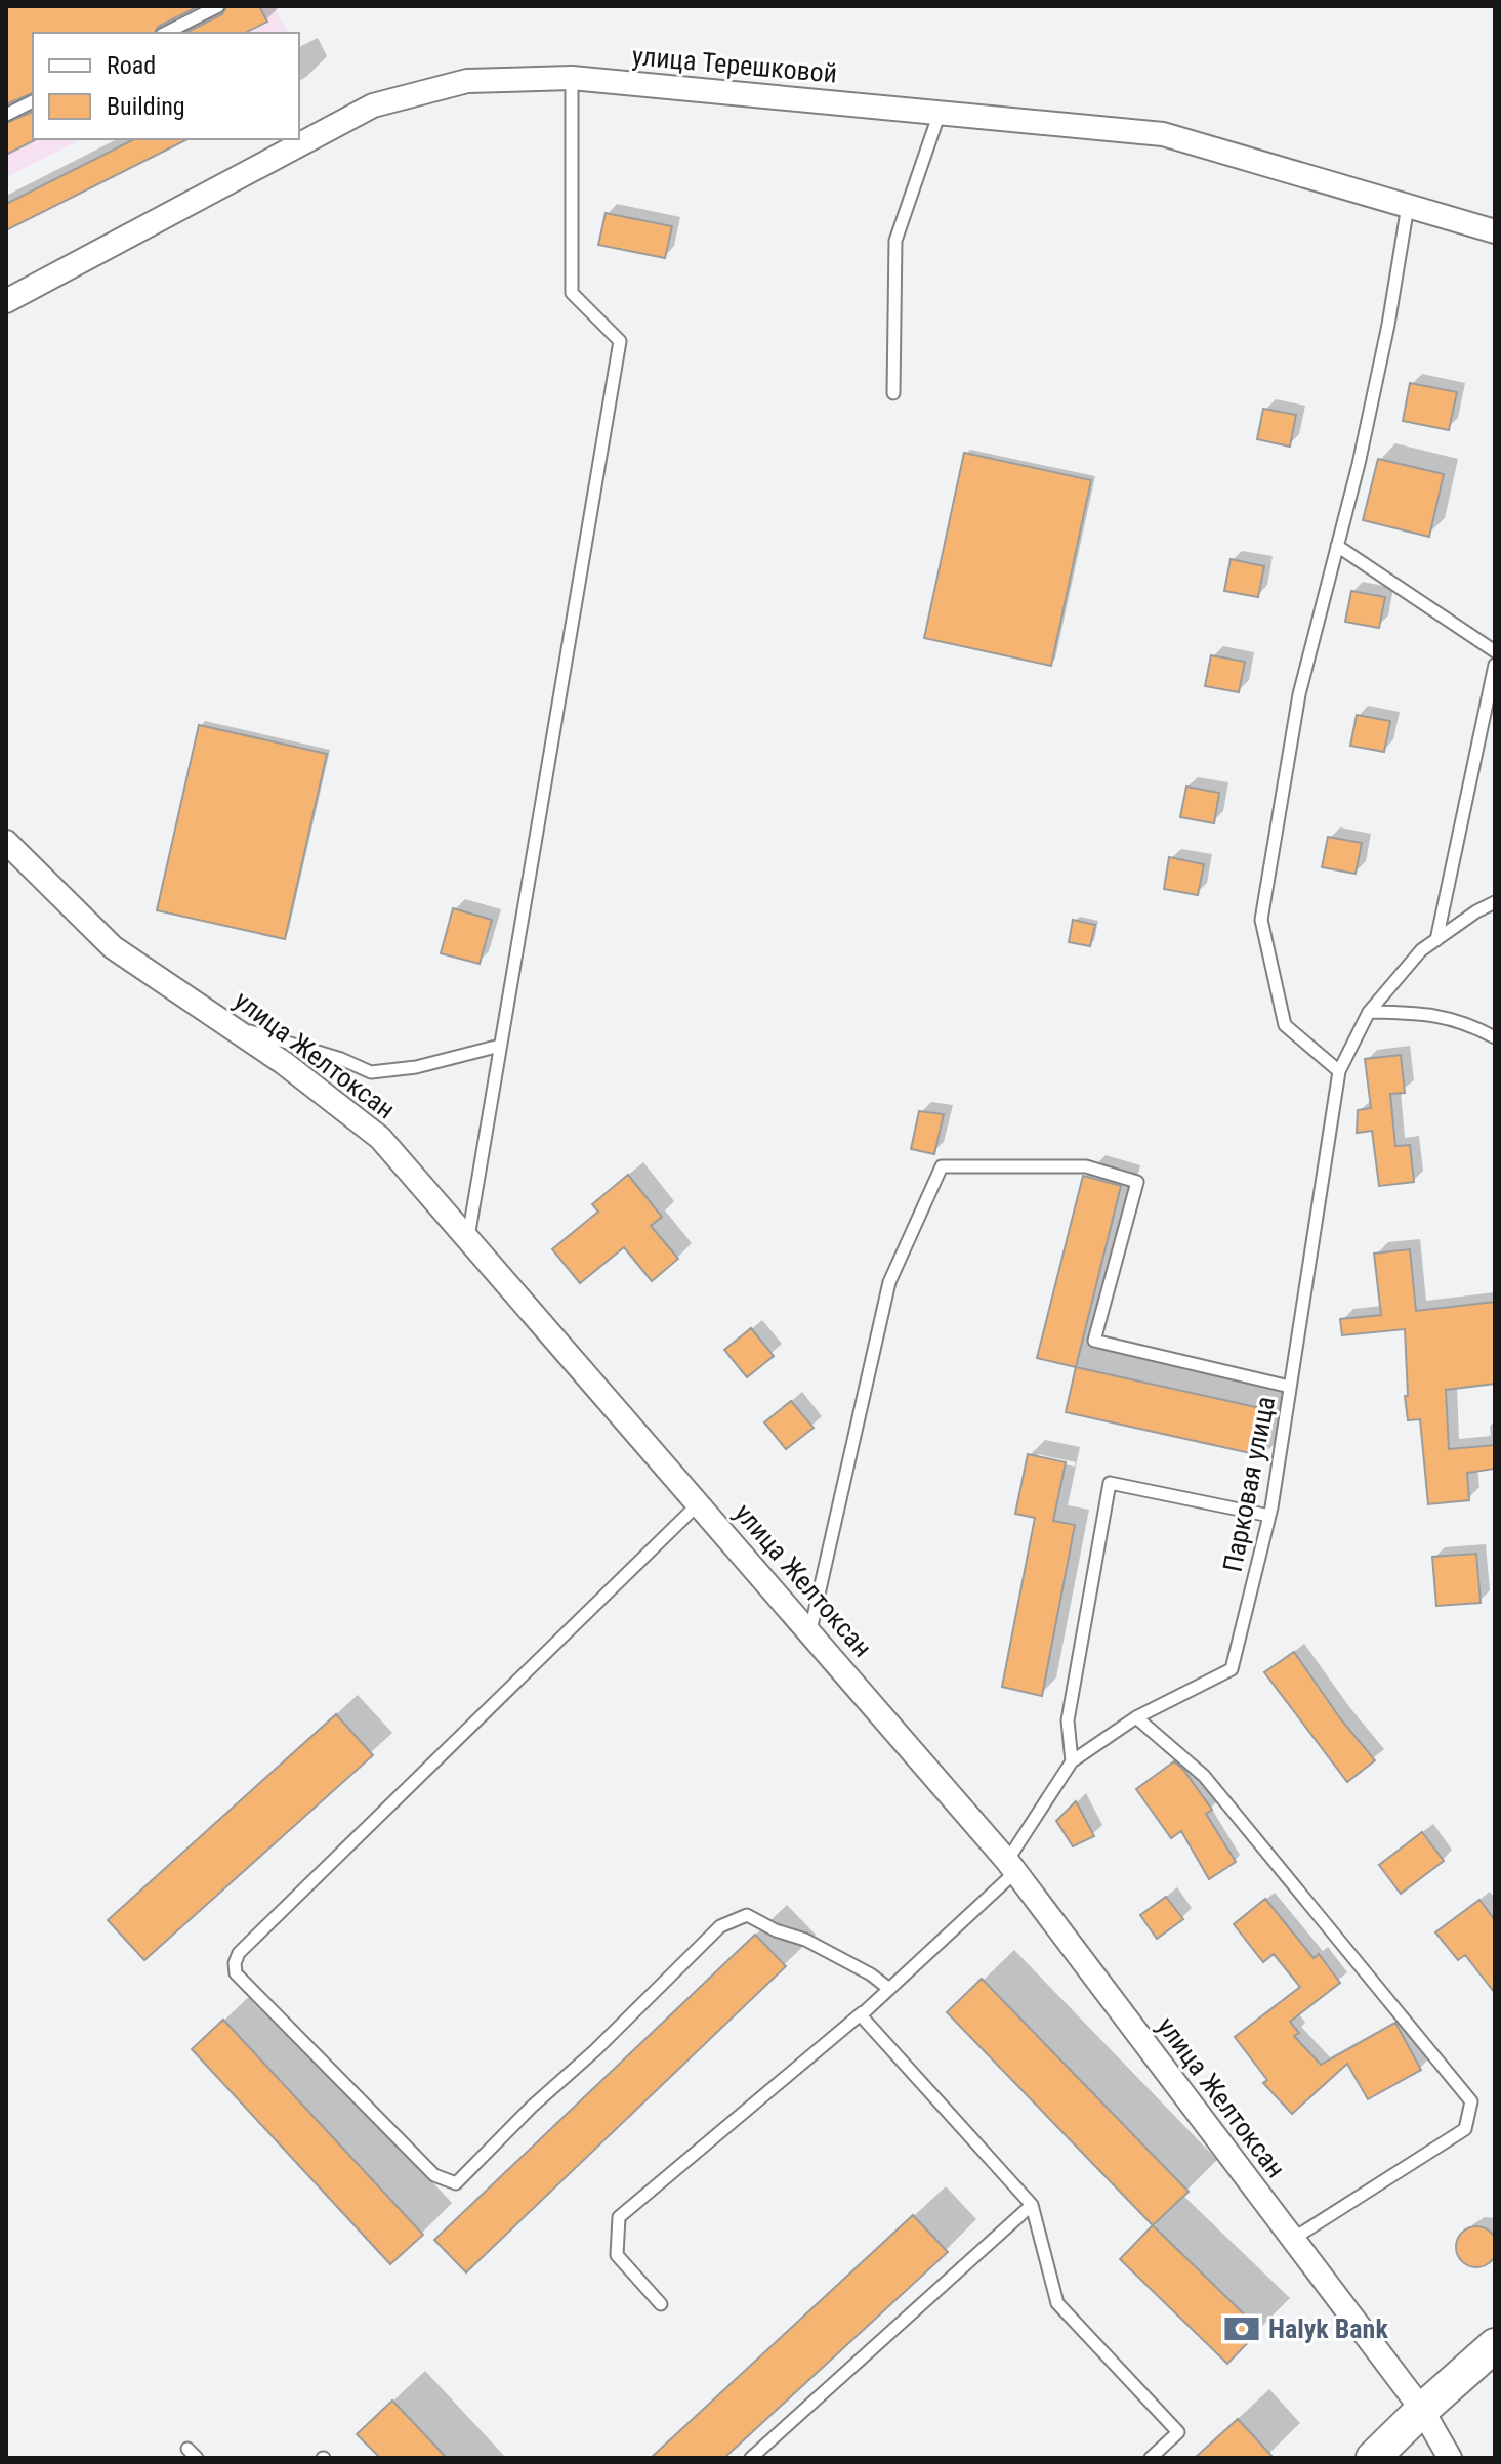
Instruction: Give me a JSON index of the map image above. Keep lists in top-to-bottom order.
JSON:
{
  "streets": {
    "street": ["улица Терешковой", "улица Желтоксан"],
    "lane": ["Парковая улица"]
  },
  "crossings": [
    ["улица Желтоксан", "Парковая улица"]
  ],
  "places": {
    "bank": ["Halyk Bank"]
  },
  "legend": ["Road", "Building"]
}
